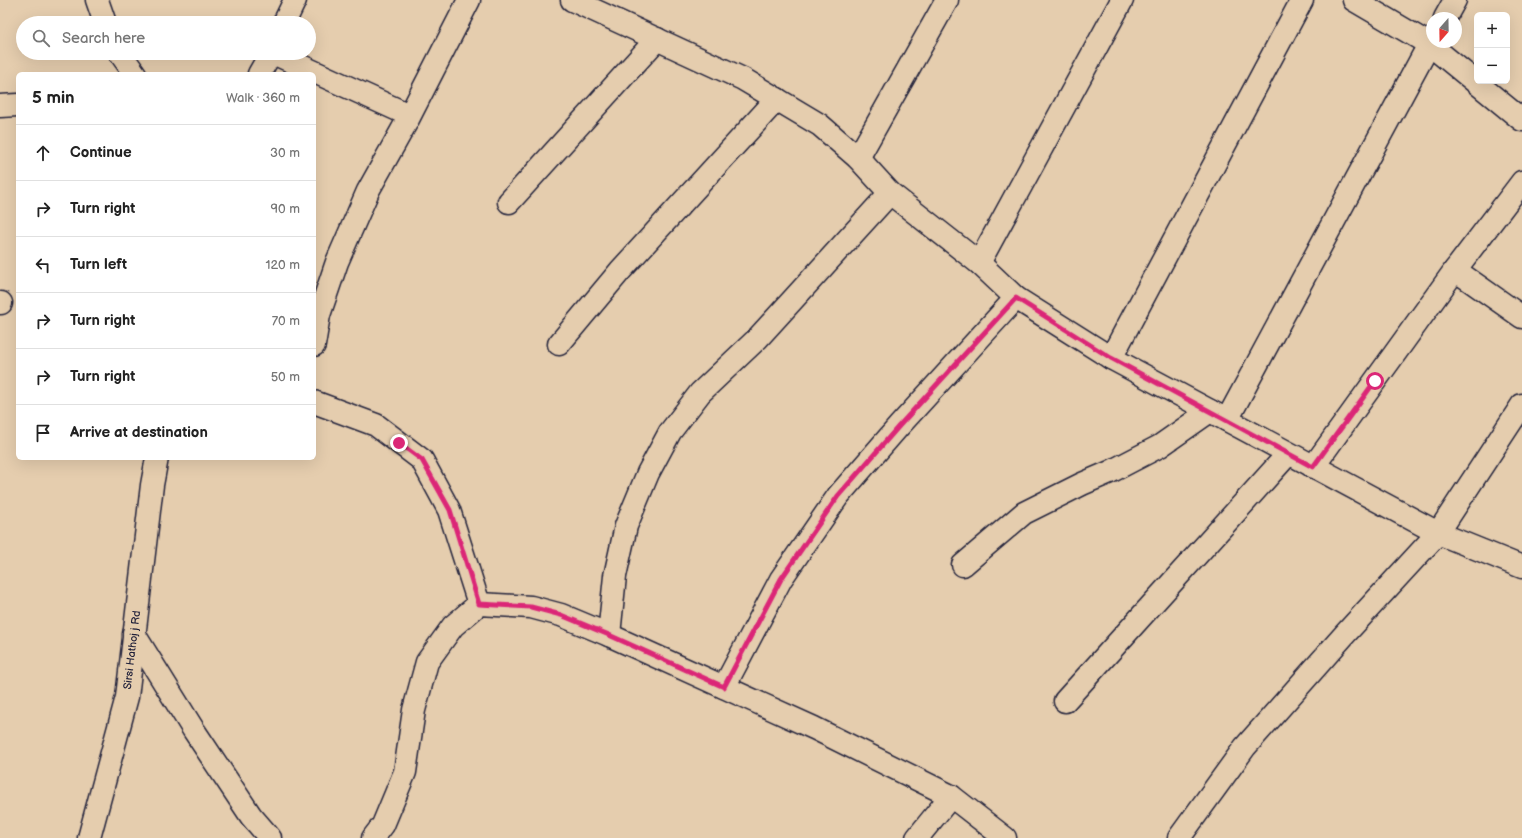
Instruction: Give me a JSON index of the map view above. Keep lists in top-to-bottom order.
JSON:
{
  "streets": {
    "street": ["Sirsi Hathoj j Rd"]
  },
  "north": "bottom",
  "page": {
    "map_buttons": ["+", "−"],
    "search": "Search here",
    "heading": ["5 min", "Walk · 360 m"],
    "list": [
      ["Continue", "30 m"],
      ["Turn right", "90 m"],
      ["Turn left", "120 m"],
      ["Turn right", "70 m"],
      ["Turn right", "50 m"],
      "Arrive at destination"
    ]
  }
}
